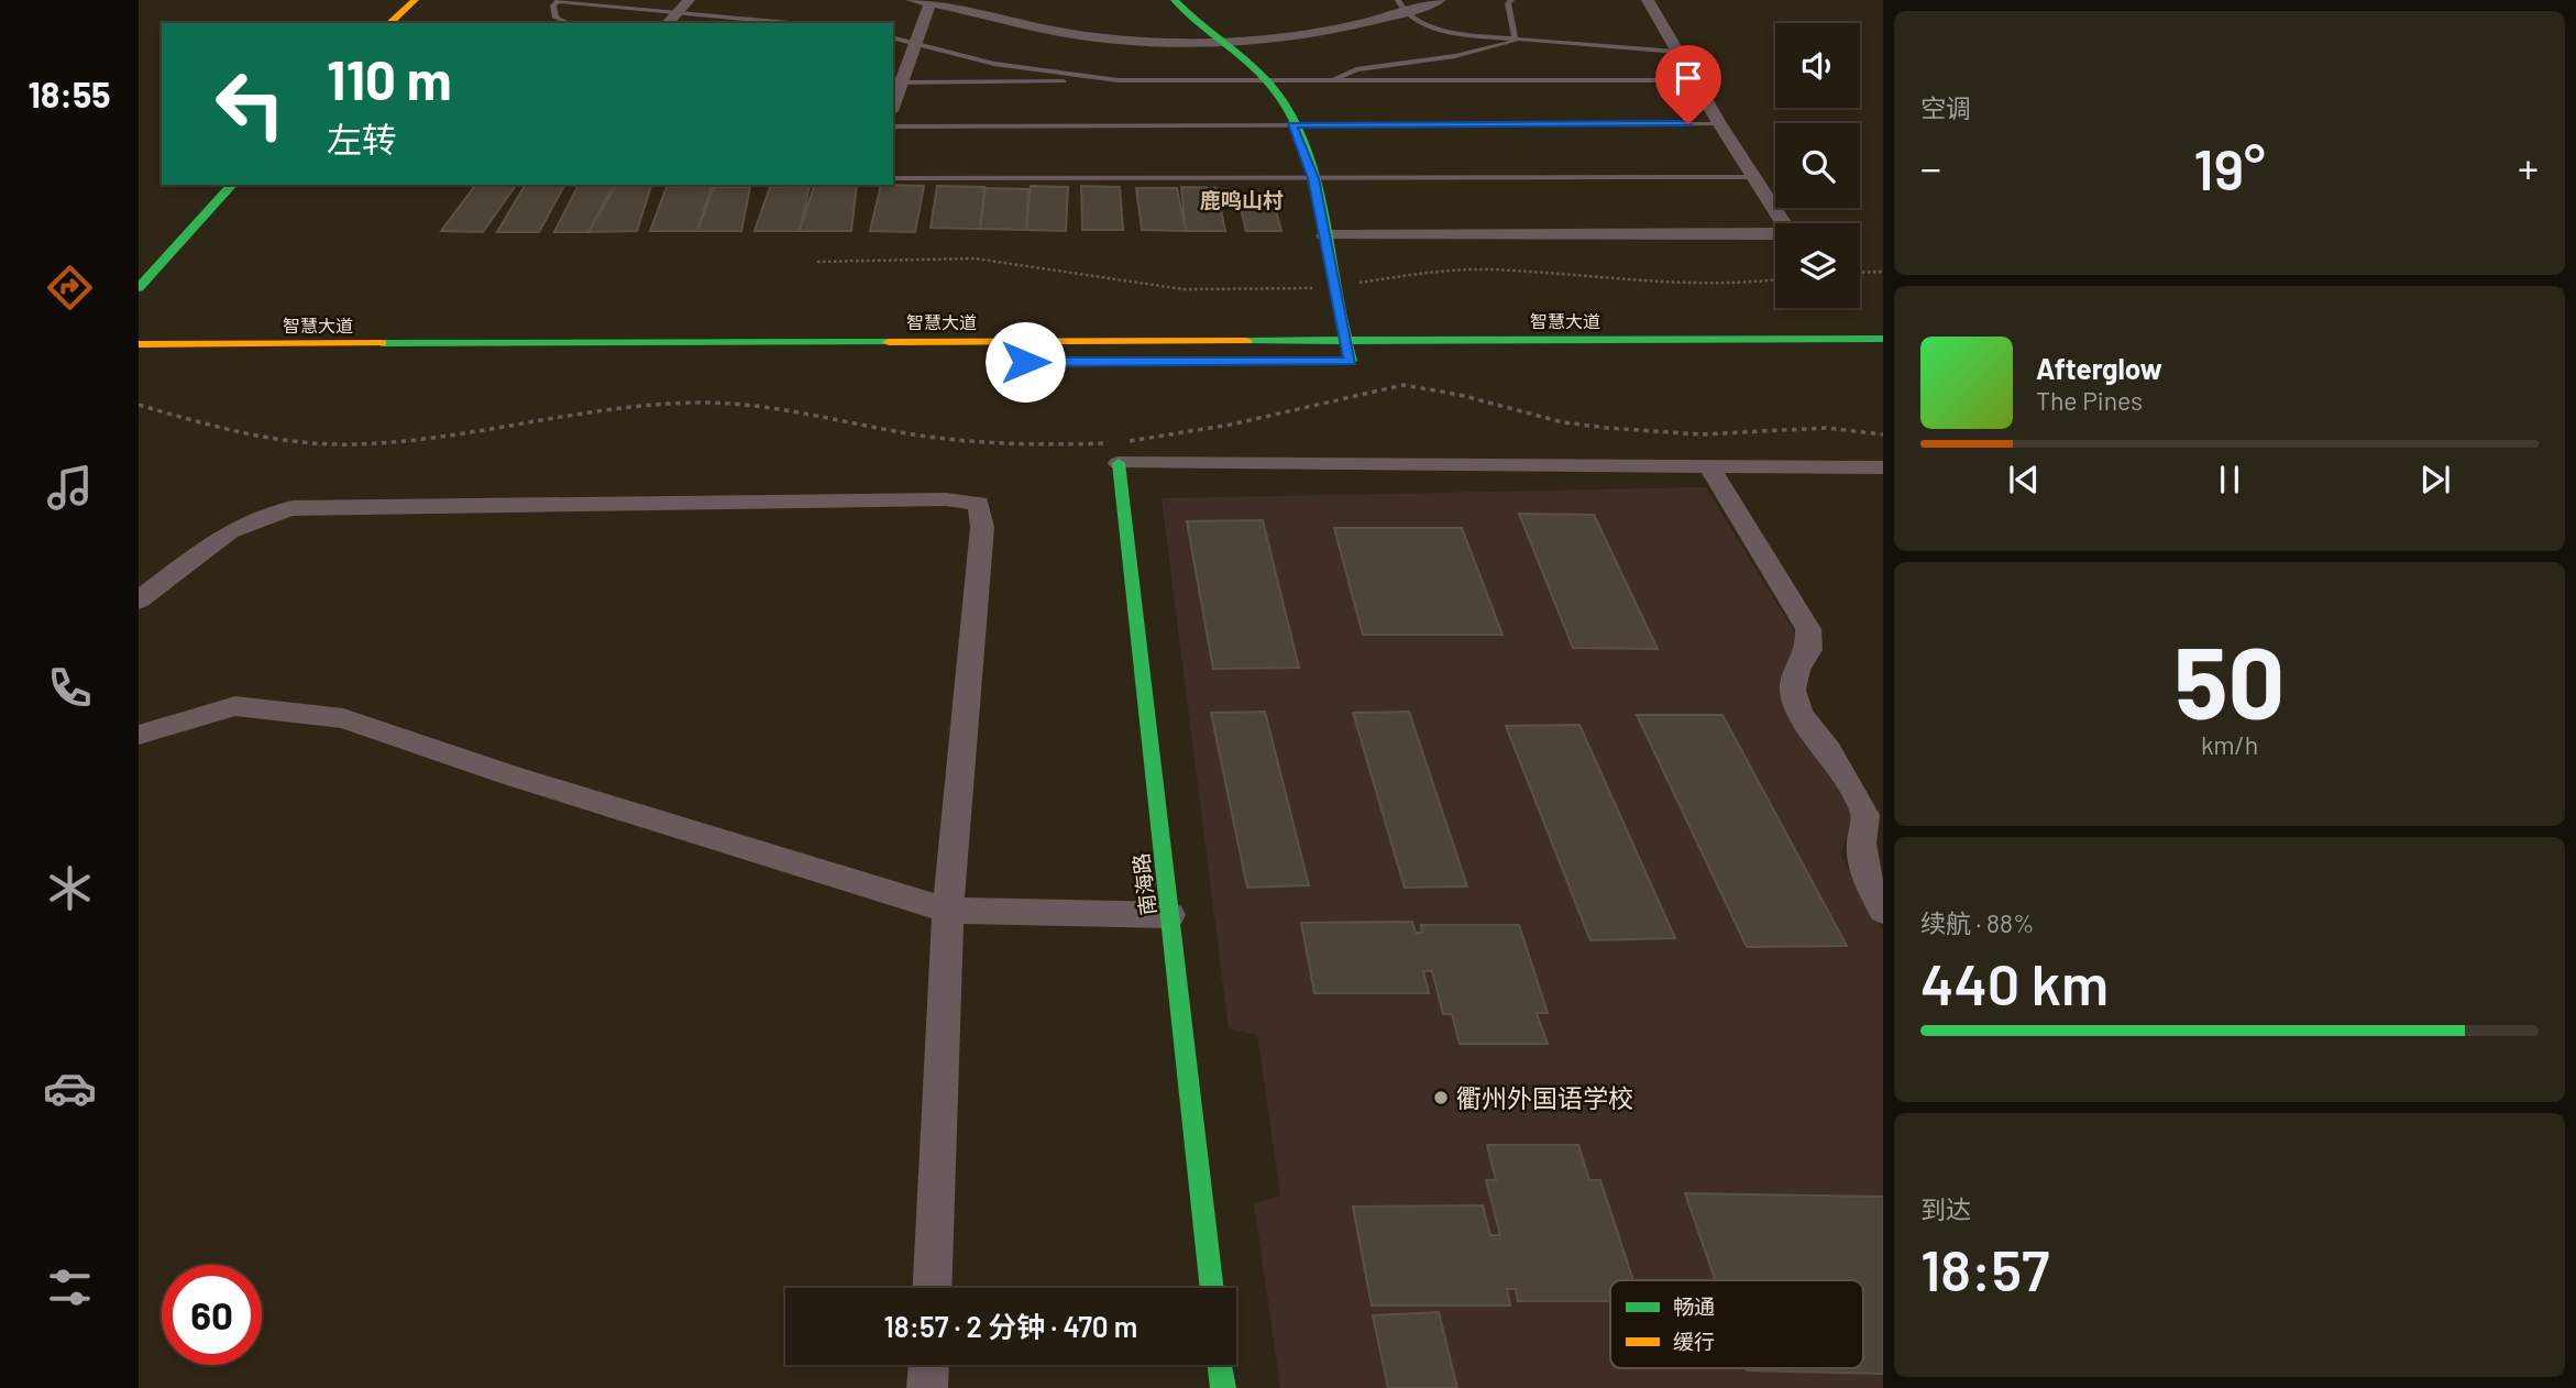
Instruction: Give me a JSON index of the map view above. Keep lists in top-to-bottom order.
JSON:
{
  "streets": {
    "street": ["智慧大道", "南海路"]
  },
  "districts": ["鹿鸣山村"],
  "places": ["衢州外国语学校"],
  "legend": ["畅通", "缓行"],
  "page": {
    "tabs": "18:55",
    "tile": [
      "空调",
      ["50", "km/h"],
      ["续航 · 88%", "440 km"],
      ["到达", "18:57"]
    ],
    "turn": ["110 m", "左转"],
    "heat": ["−", "19°", "+"],
    "song": ["Afterglow", "The Pines"],
    "limit": "60",
    "trip": "18:57 · 2 分钟 · 470 m"
  }
}
